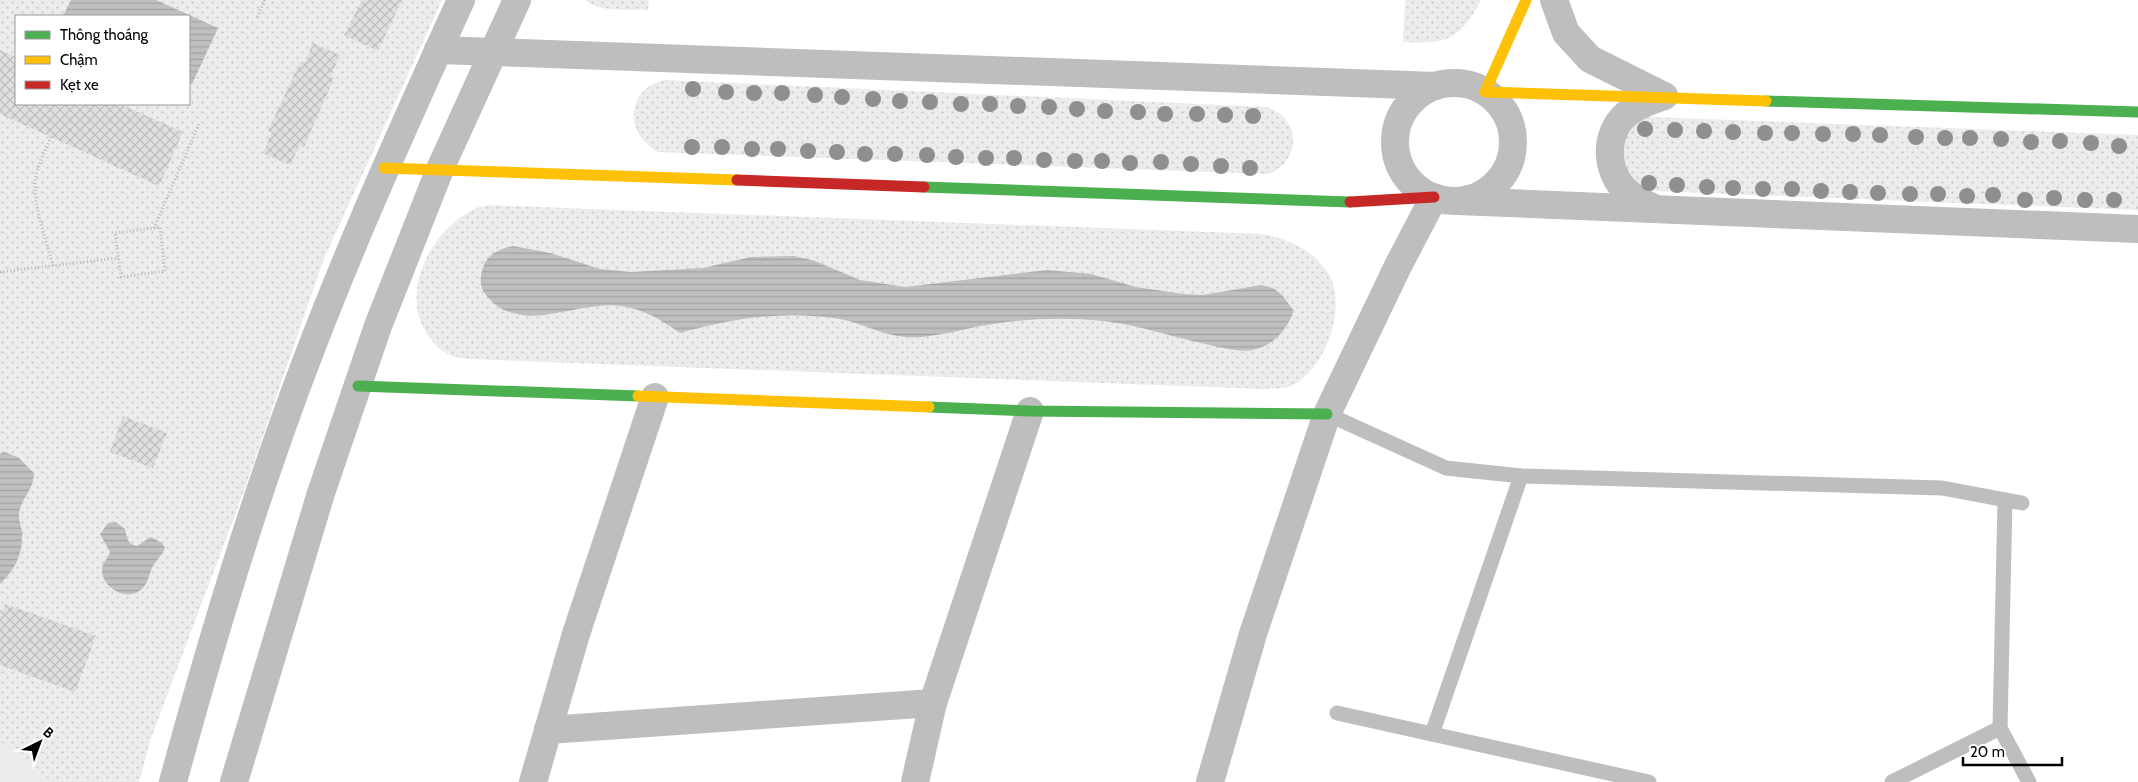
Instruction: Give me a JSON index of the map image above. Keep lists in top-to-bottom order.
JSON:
{
  "legend": ["Thông thoáng", "Chậm", "Kẹt xe"],
  "scale_bar": "20 m",
  "north": "top right"
}
